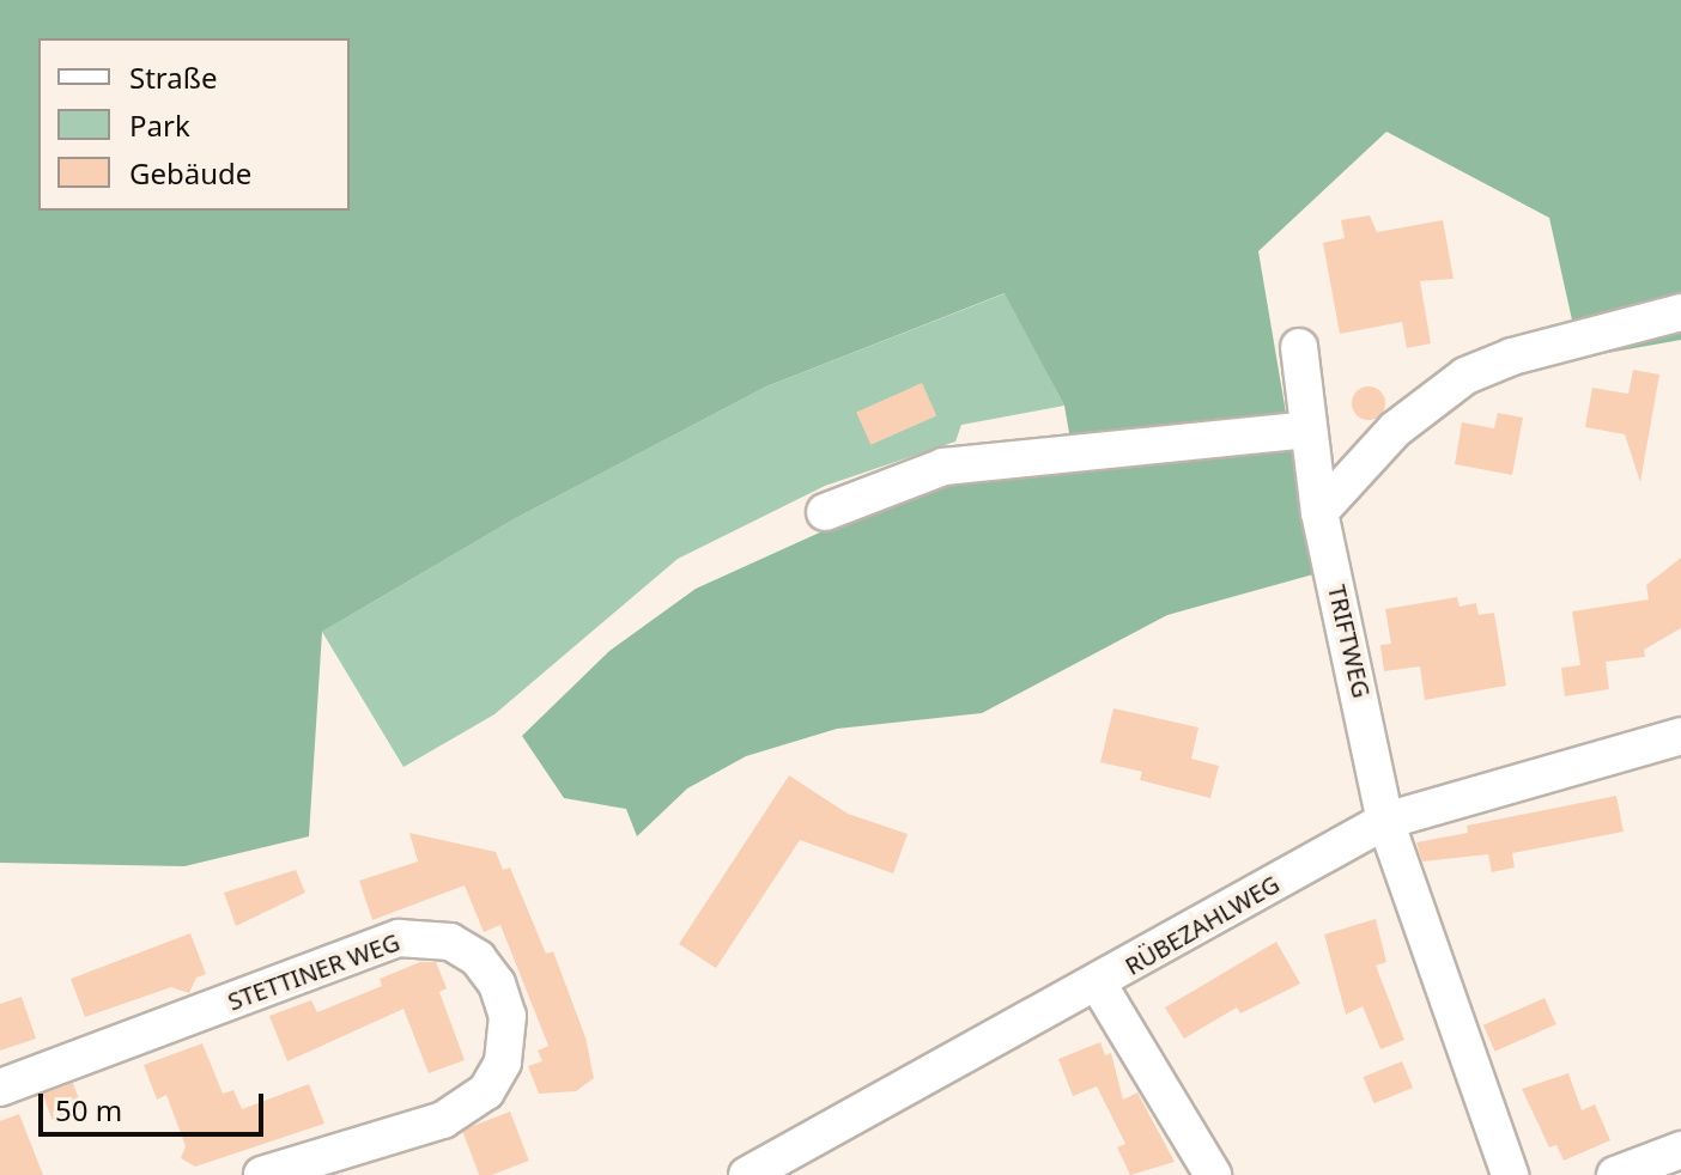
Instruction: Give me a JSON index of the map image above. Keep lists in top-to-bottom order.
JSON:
{
  "streets": {
    "street": ["TRIFTWEG", "RÜBEZAHLWEG", "STETTINER WEG"]
  },
  "crossings": [
    ["TRIFTWEG", "RÜBEZAHLWEG"]
  ],
  "legend": ["Straße", "Park", "Gebäude"],
  "scale_bar": "50 m"
}
